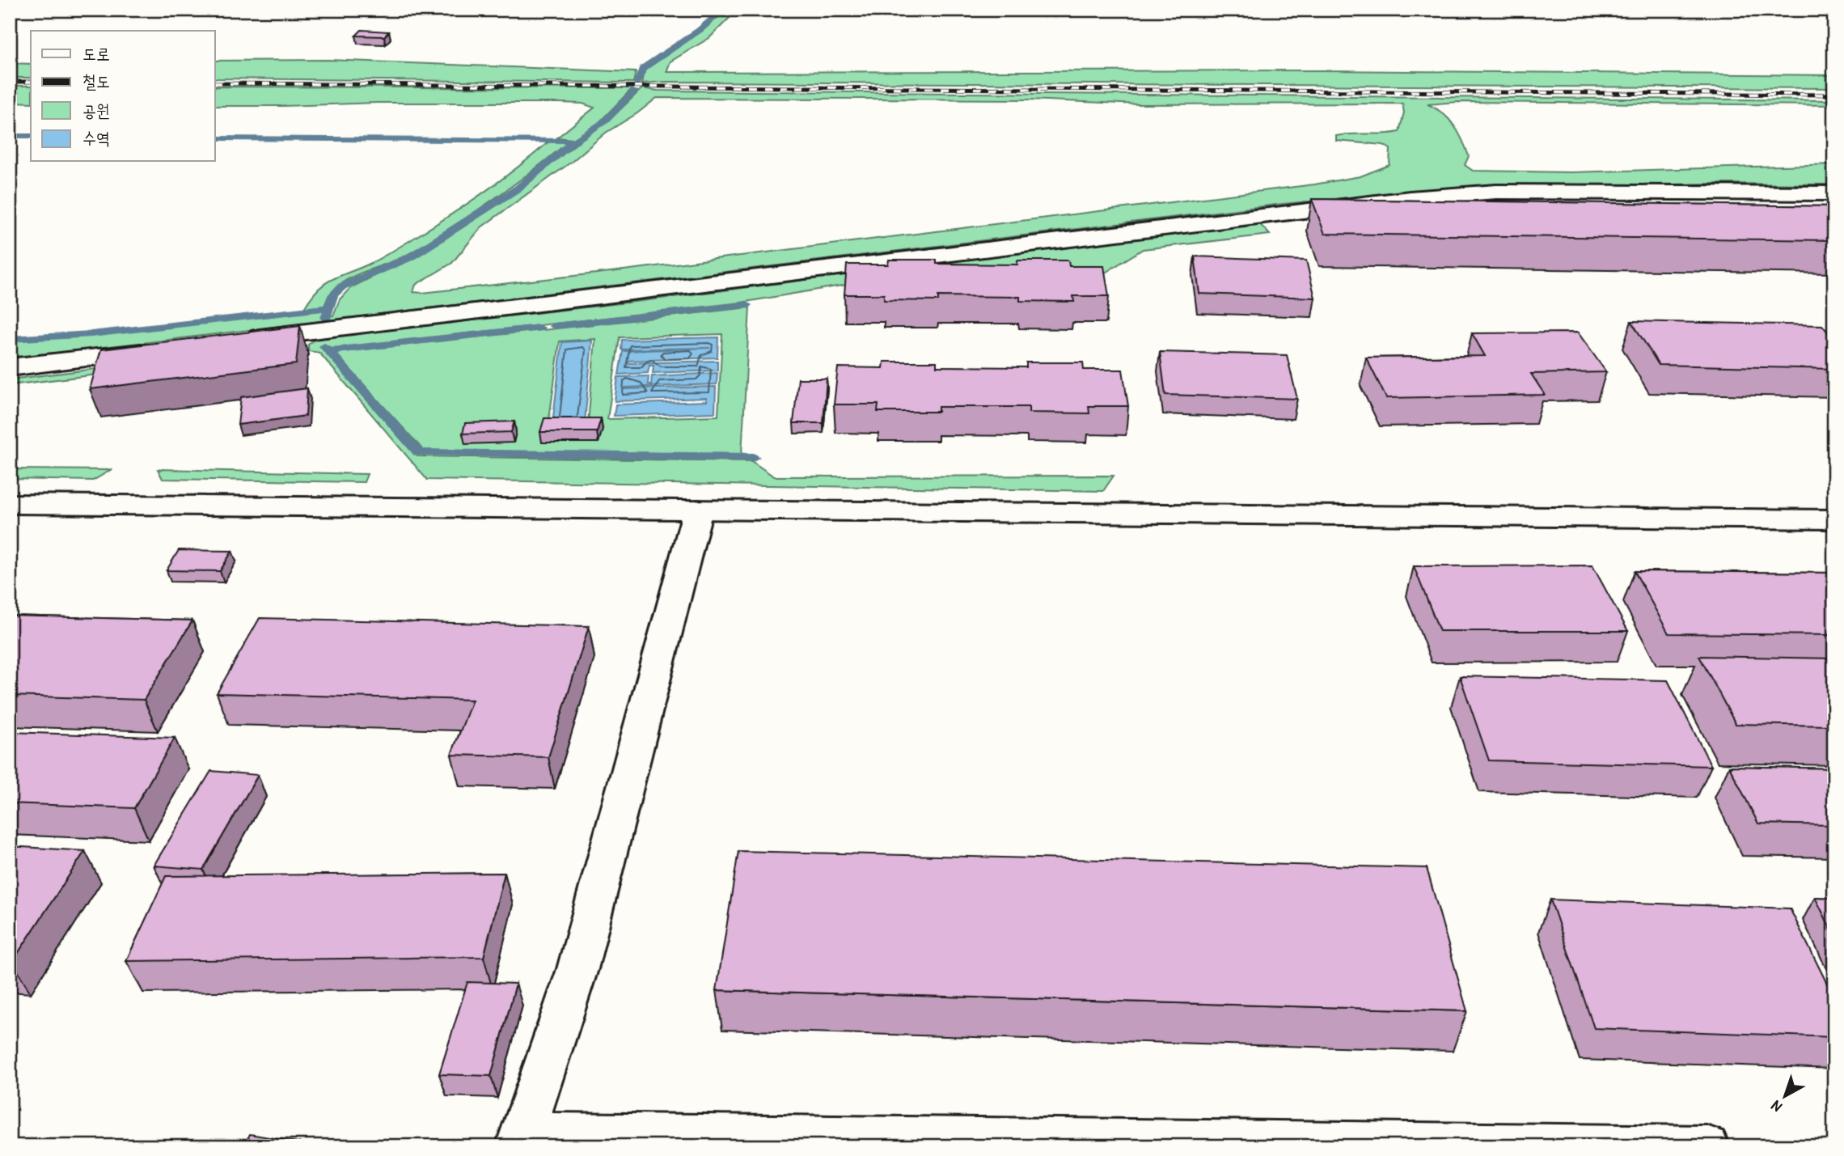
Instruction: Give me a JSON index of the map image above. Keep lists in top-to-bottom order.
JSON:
{
  "legend": [
    "도로",
    "철도",
    "공원",
    "수역"
  ],
  "north": "bottom left"
}
